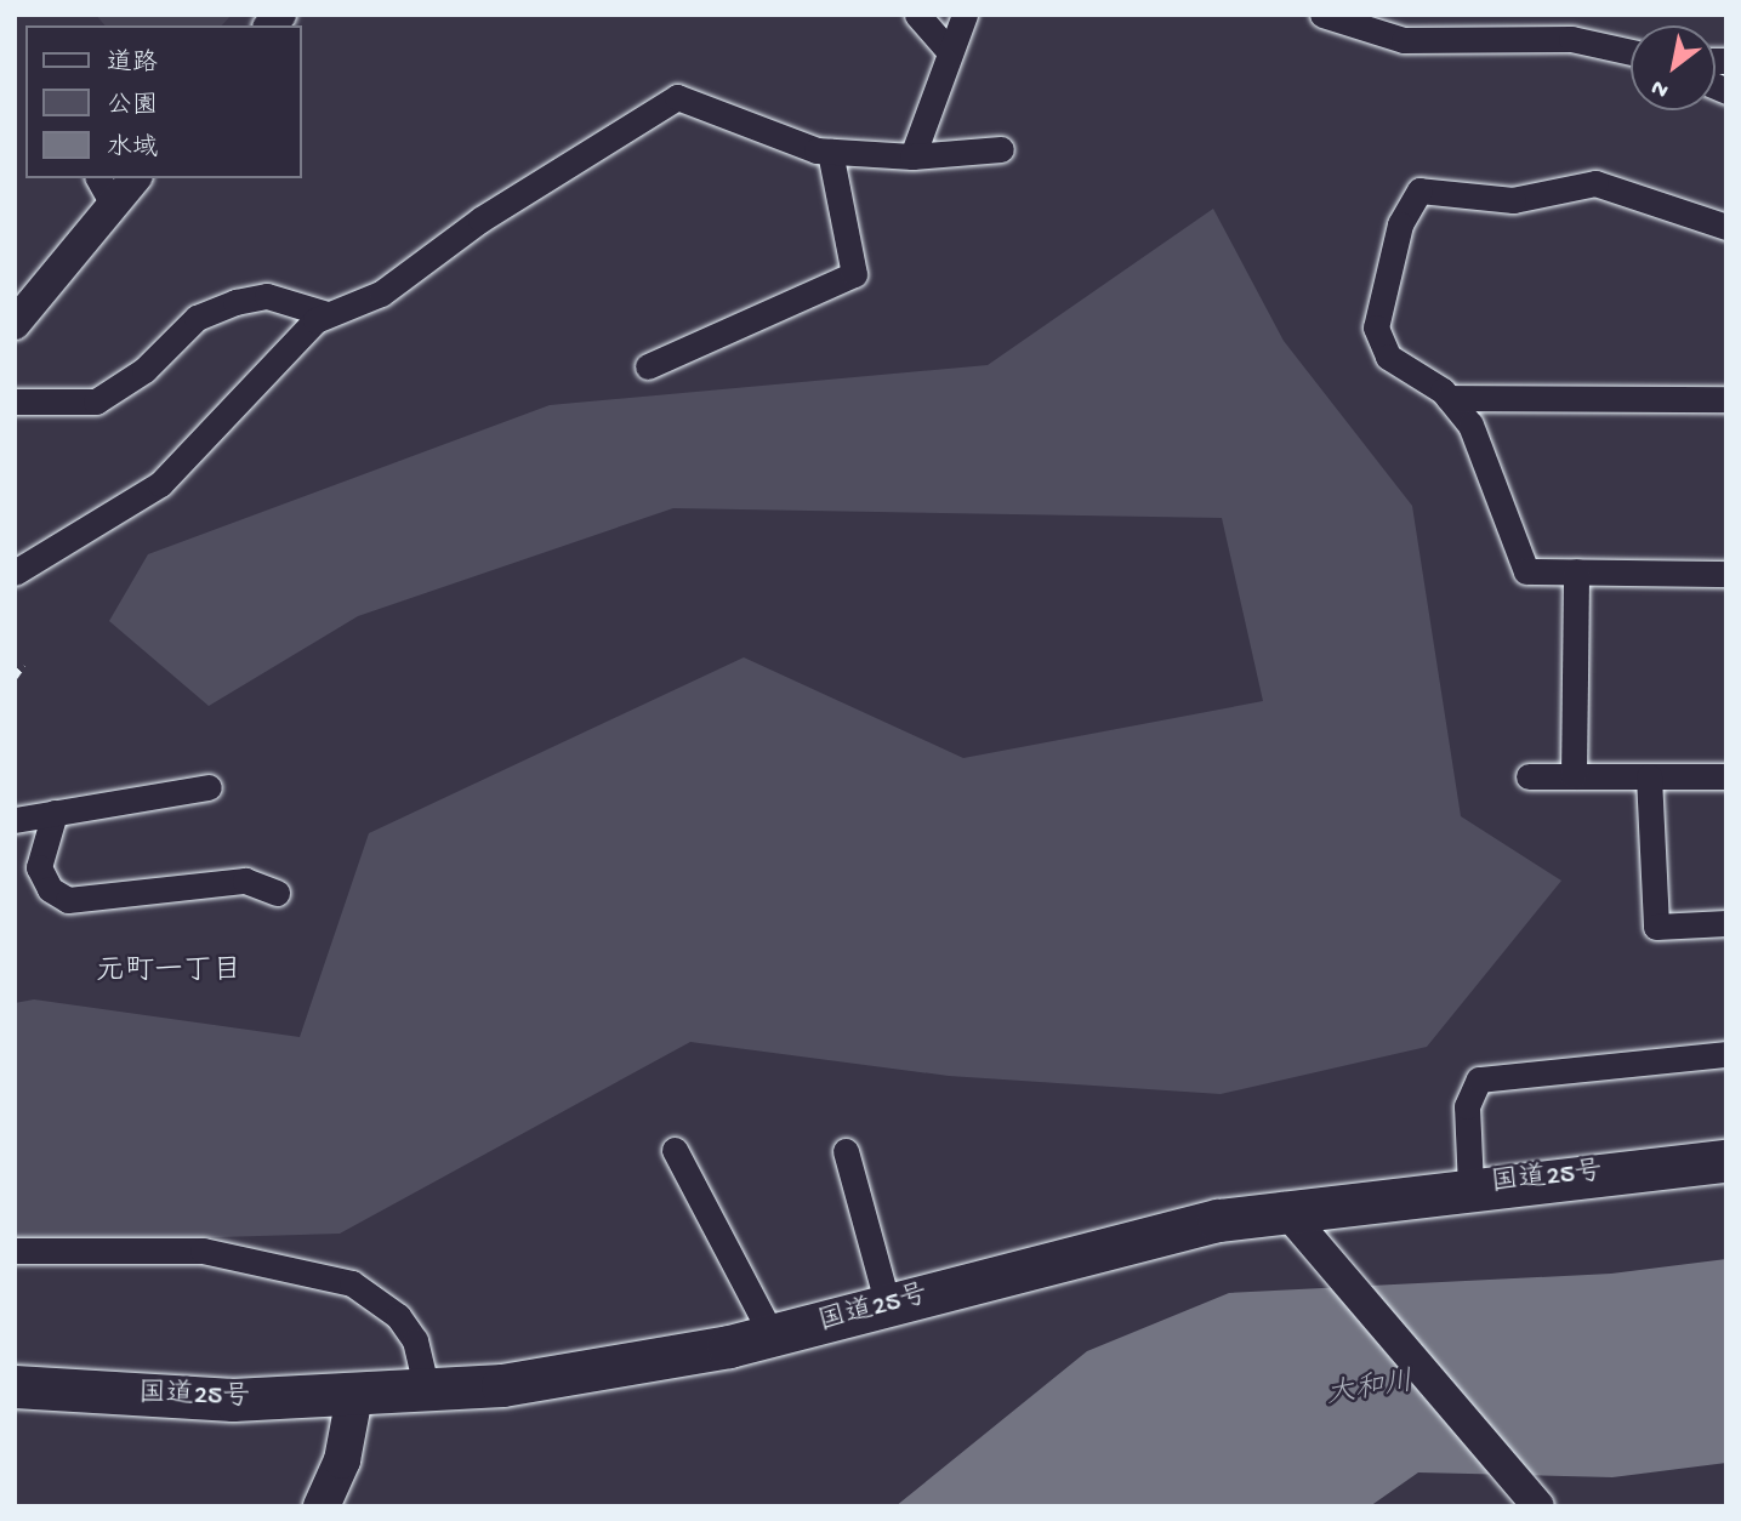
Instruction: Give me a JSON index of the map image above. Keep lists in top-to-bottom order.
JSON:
{
  "streets": {
    "highway": ["国道25号"]
  },
  "districts": ["元町一丁目"],
  "water": ["大和川"],
  "legend": ["道路", "公園", "水域"],
  "north": "bottom left"
}
